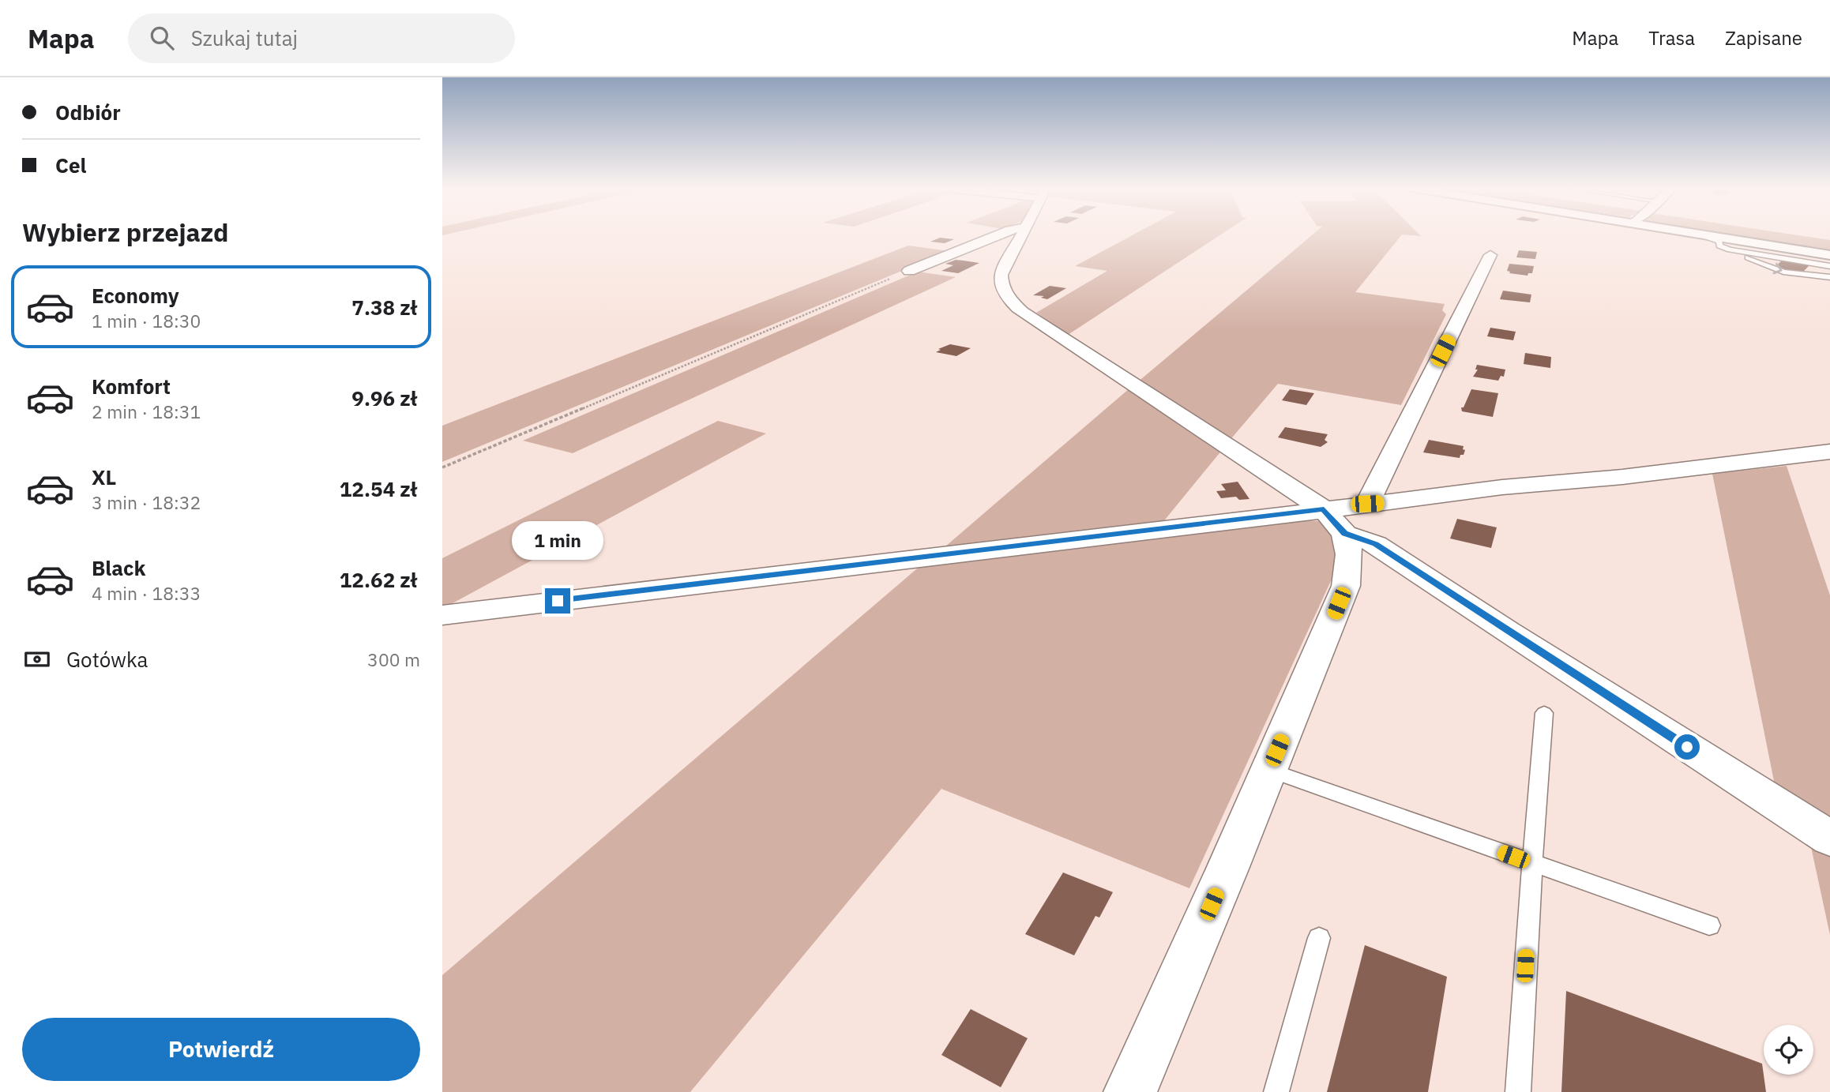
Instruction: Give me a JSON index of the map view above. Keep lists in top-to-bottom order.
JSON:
{
  "page": {
    "header": "Mapa",
    "search": "Szukaj tutaj",
    "nav": ["Mapa", "Trasa", "Zapisane"],
    "banner": ["Odbiór", "Cel"],
    "heading": "Wybierz przejazd",
    "list": [
      {
        "name": "Economy",
        "note": "1 min · 18:30",
        "value": "7.38 zł"
      },
      {
        "name": "Komfort",
        "note": "2 min · 18:31",
        "value": "9.96 zł"
      },
      {
        "name": "XL",
        "note": "3 min · 18:32",
        "value": "12.54 zł"
      },
      {
        "name": "Black",
        "note": "4 min · 18:33",
        "value": "12.62 zł"
      }
    ],
    "bubble": "1 min",
    "pay": ["Gotówka", "300 m"],
    "buttons": "Potwierdź"
  }
}
